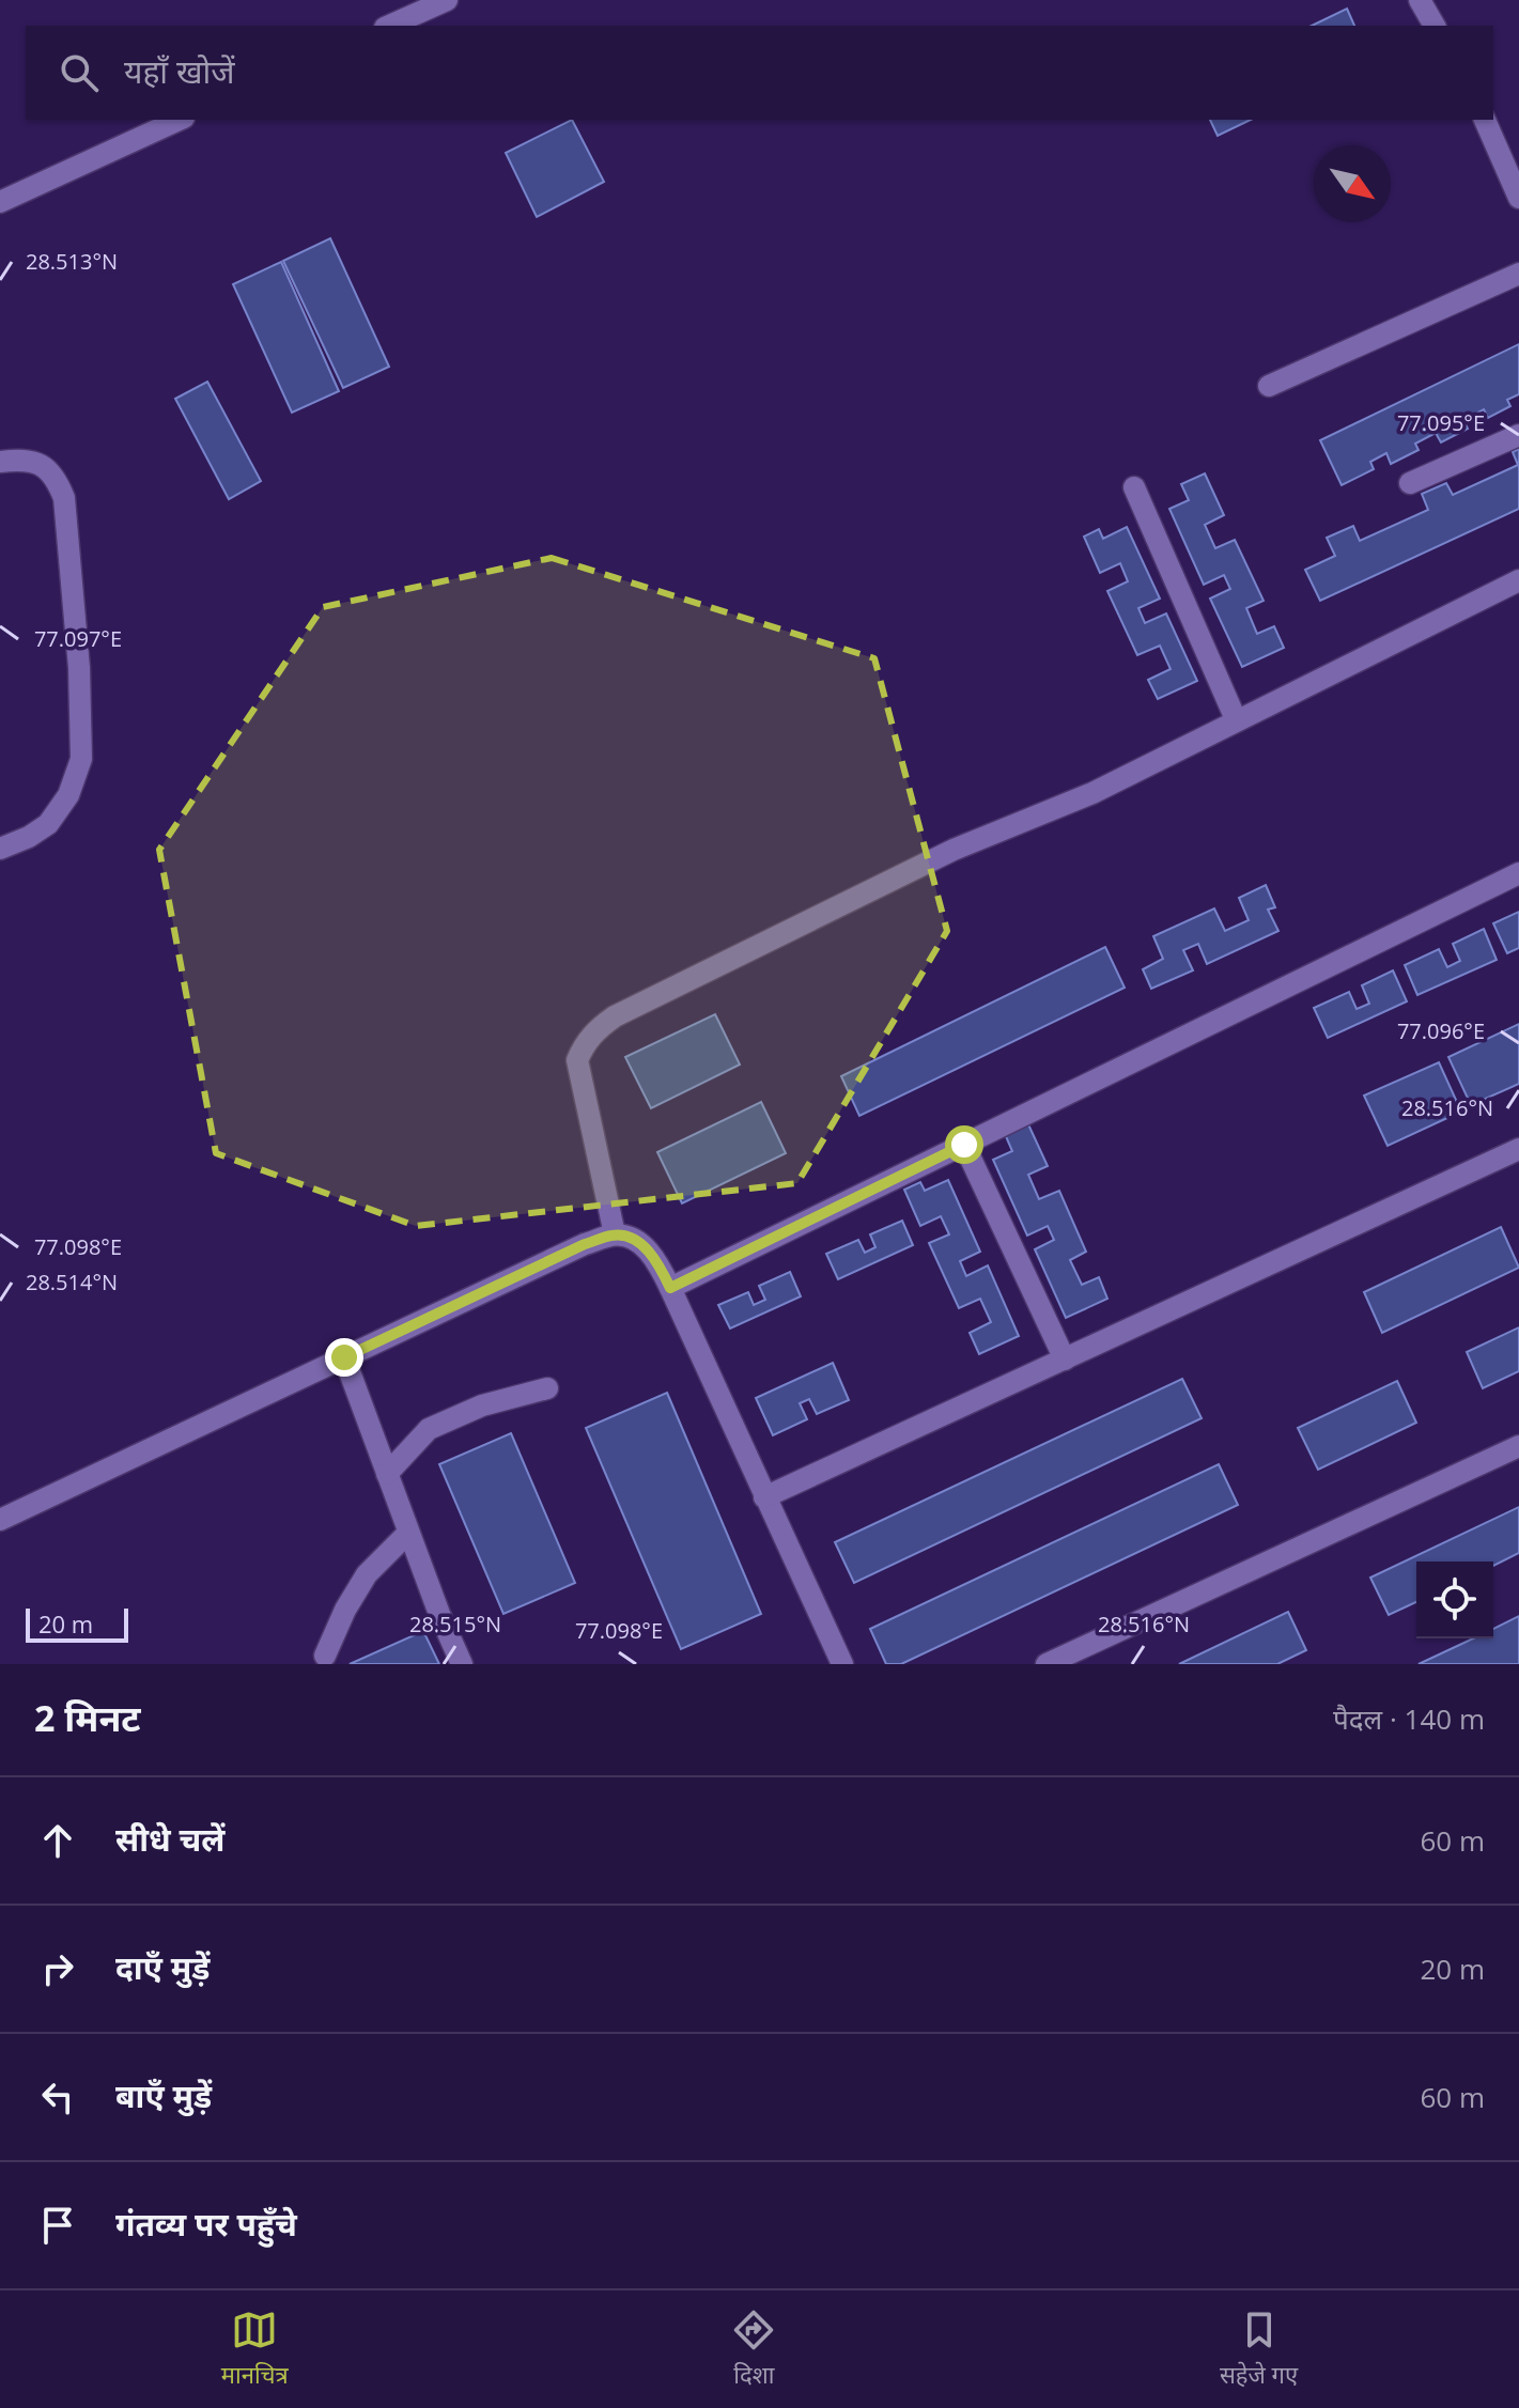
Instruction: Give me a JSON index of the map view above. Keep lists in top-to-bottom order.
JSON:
{
  "scale_bar": "20 m",
  "north": "bottom right",
  "page": {
    "search": "यहाँ खोजें",
    "scale": "20 m",
    "heading": ["2 मिनट", "पैदल · 140 m"],
    "list": [
      ["सीधे चलें", "60 m"],
      ["दाएँ मुड़ें", "20 m"],
      ["बाएँ मुड़ें", "60 m"],
      "गंतव्य पर पहुँचे"
    ],
    "nav": ["मानचित्र", "दिशा", "सहेजे गए"]
  },
  "coordinates": [
    "28.513°N",
    "77.095°E",
    "77.097°E",
    "77.096°E",
    "28.516°N",
    "77.098°E",
    "28.514°N",
    "28.515°N"
  ]
}
